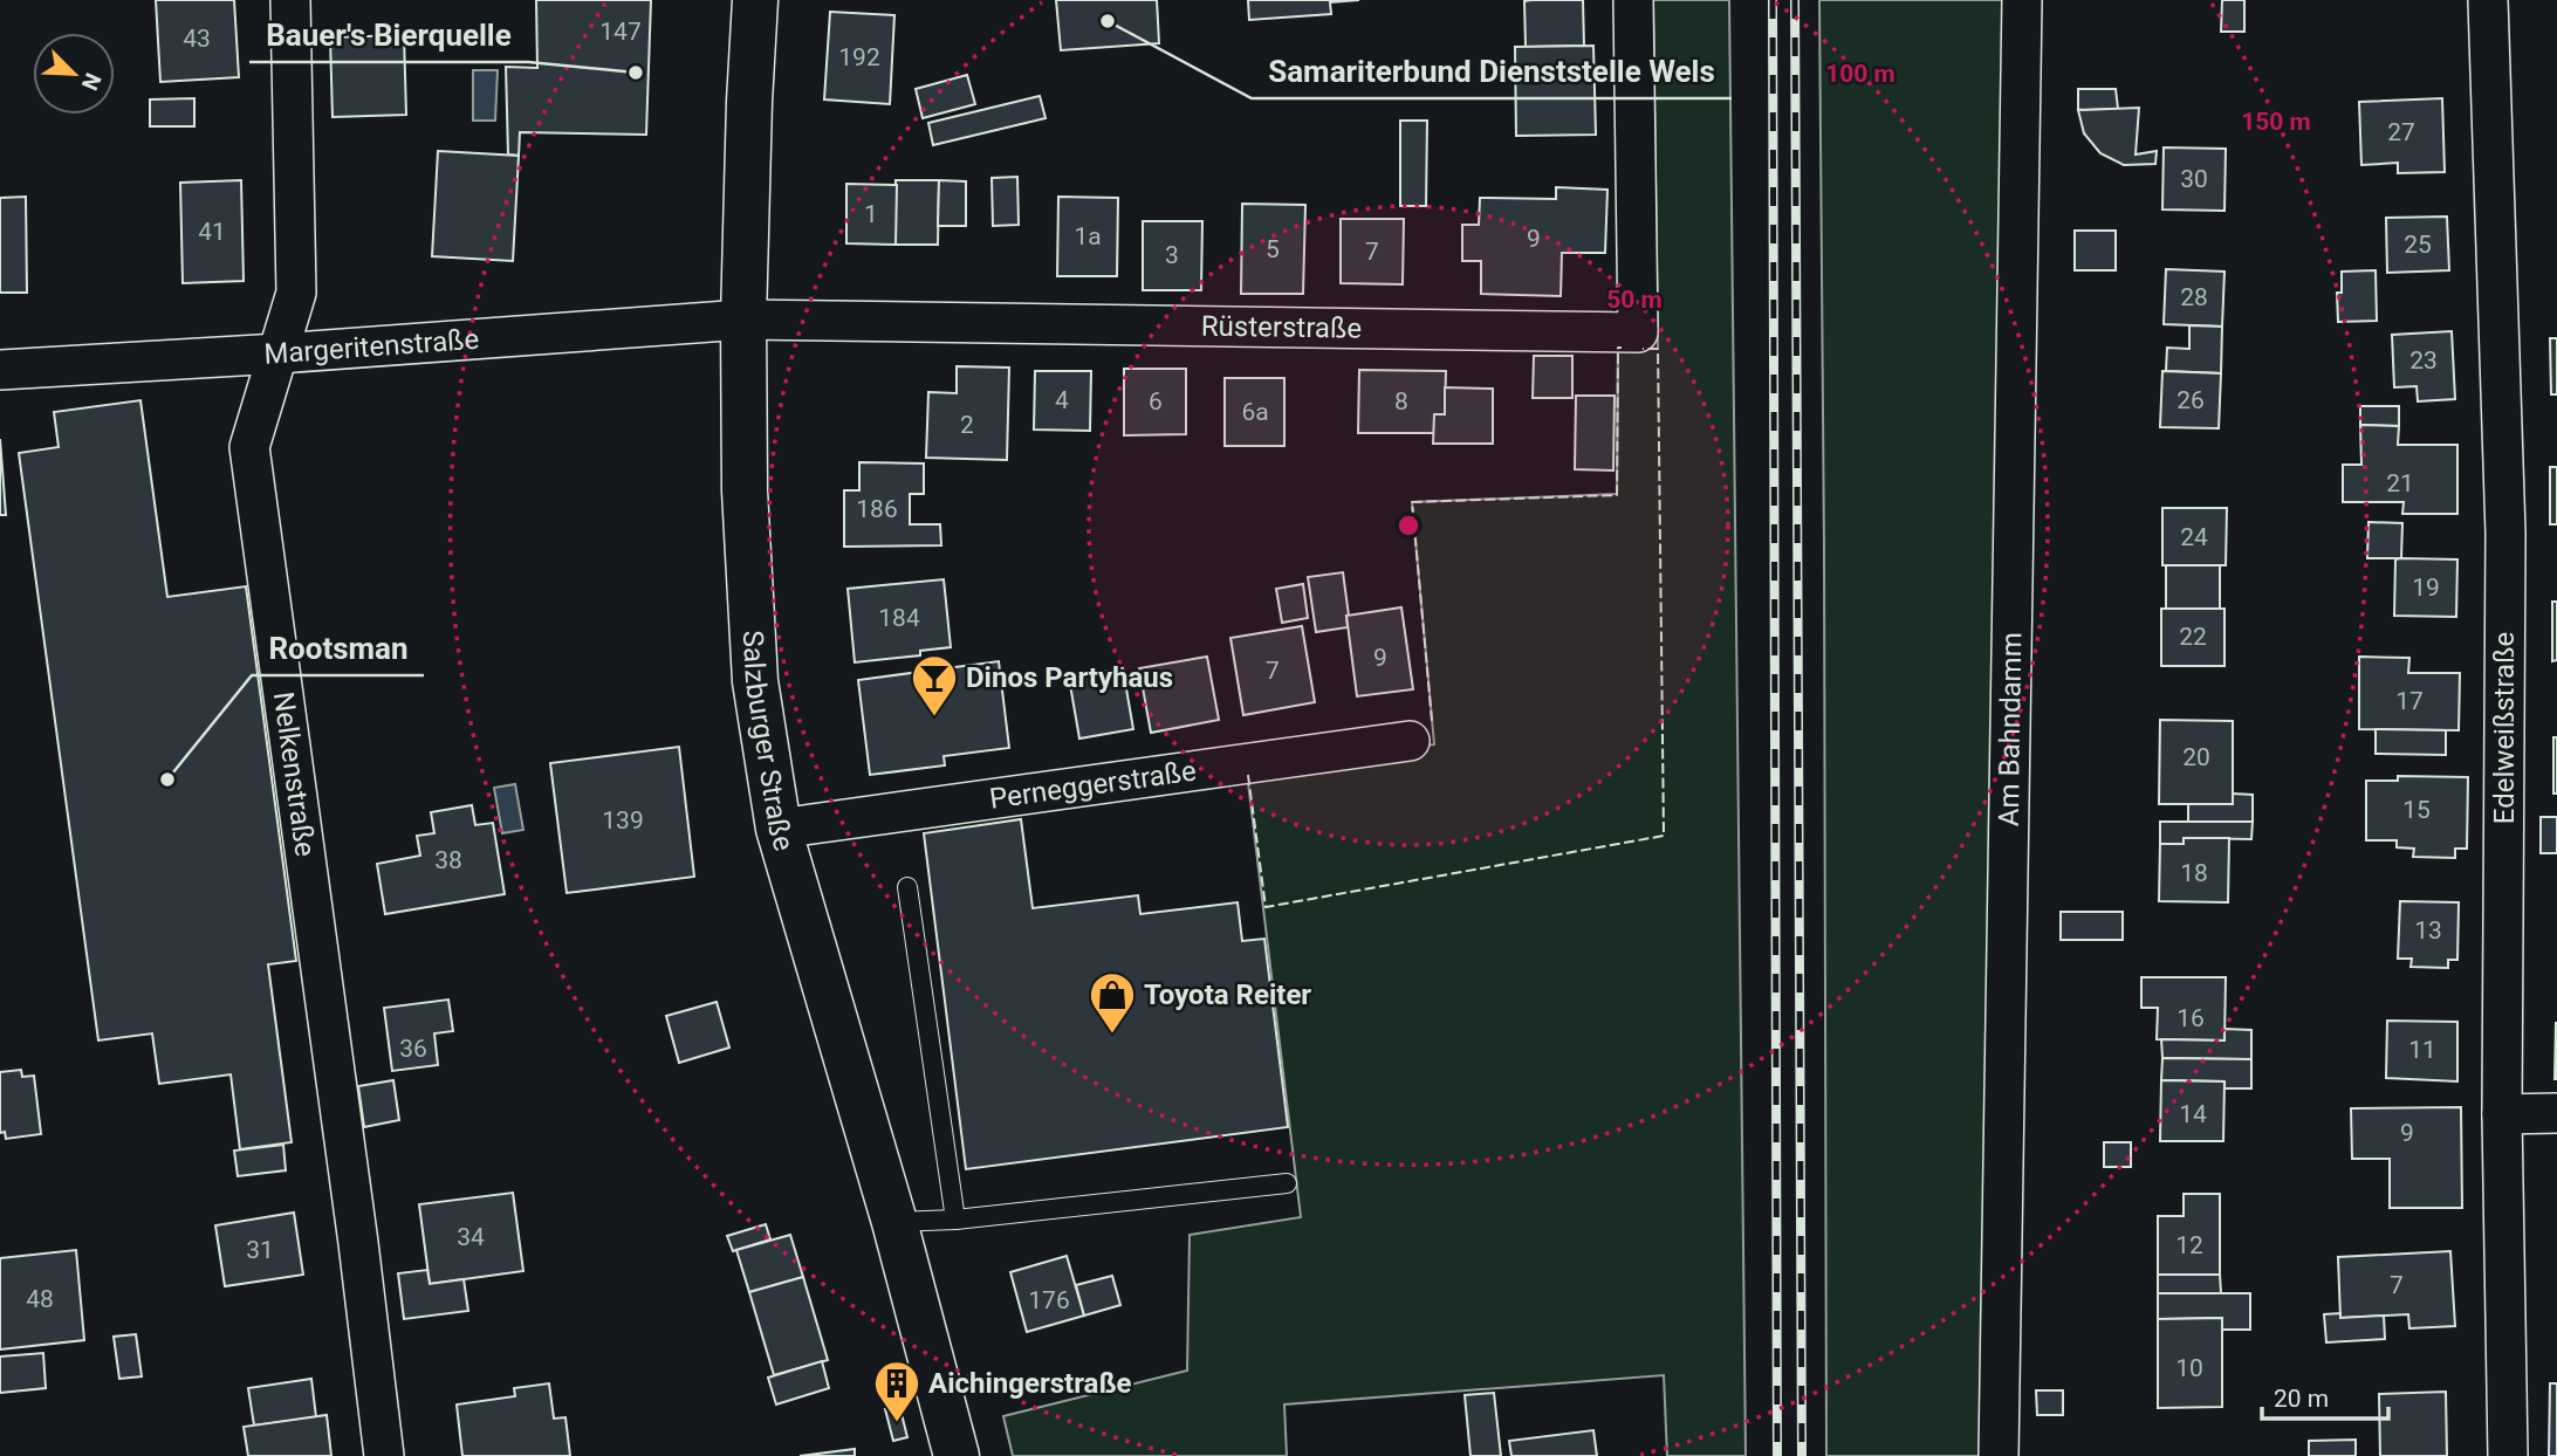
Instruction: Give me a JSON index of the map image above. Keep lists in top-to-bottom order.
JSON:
{
  "streets": {
    "main road": ["Salzburger Straße"],
    "street": [
      "Rüsterstraße",
      "Margeritenstraße",
      "Am Bahndamm",
      "Edelweißstraße",
      "Nelkenstraße",
      "Perneggerstraße"
    ]
  },
  "crossings": [
    ["Rüsterstraße", "Margeritenstraße"],
    ["Rüsterstraße", "Salzburger Straße"],
    ["Margeritenstraße", "Salzburger Straße"],
    ["Margeritenstraße", "Nelkenstraße"],
    ["Salzburger Straße", "Perneggerstraße"]
  ],
  "places": {
    "other": ["Samariterbund Dienststelle Wels", "Bauer's Bierquelle", "Rootsman"],
    "bar": ["Dinos Partyhaus"],
    "shop": ["Toyota Reiter"],
    "building": ["Aichingerstraße"]
  },
  "house_numbers": [
    "147",
    "43",
    "192",
    "27",
    "30",
    "1",
    "41",
    "1a",
    "9",
    "25",
    "5",
    "7",
    "3",
    "28",
    "23",
    "4",
    "26",
    "6",
    "8",
    "6a",
    "2",
    "21",
    "186",
    "24",
    "19",
    "184",
    "22",
    "9",
    "7",
    "17",
    "20",
    "15",
    "139",
    "38",
    "18",
    "13",
    "16",
    "36",
    "11",
    "14",
    "9",
    "34",
    "12",
    "31",
    "7",
    "48",
    "176",
    "10"
  ],
  "scale_bar": "20 m",
  "north": "bottom right",
  "rings": ["100 m", "150 m", "50 m"]
}
